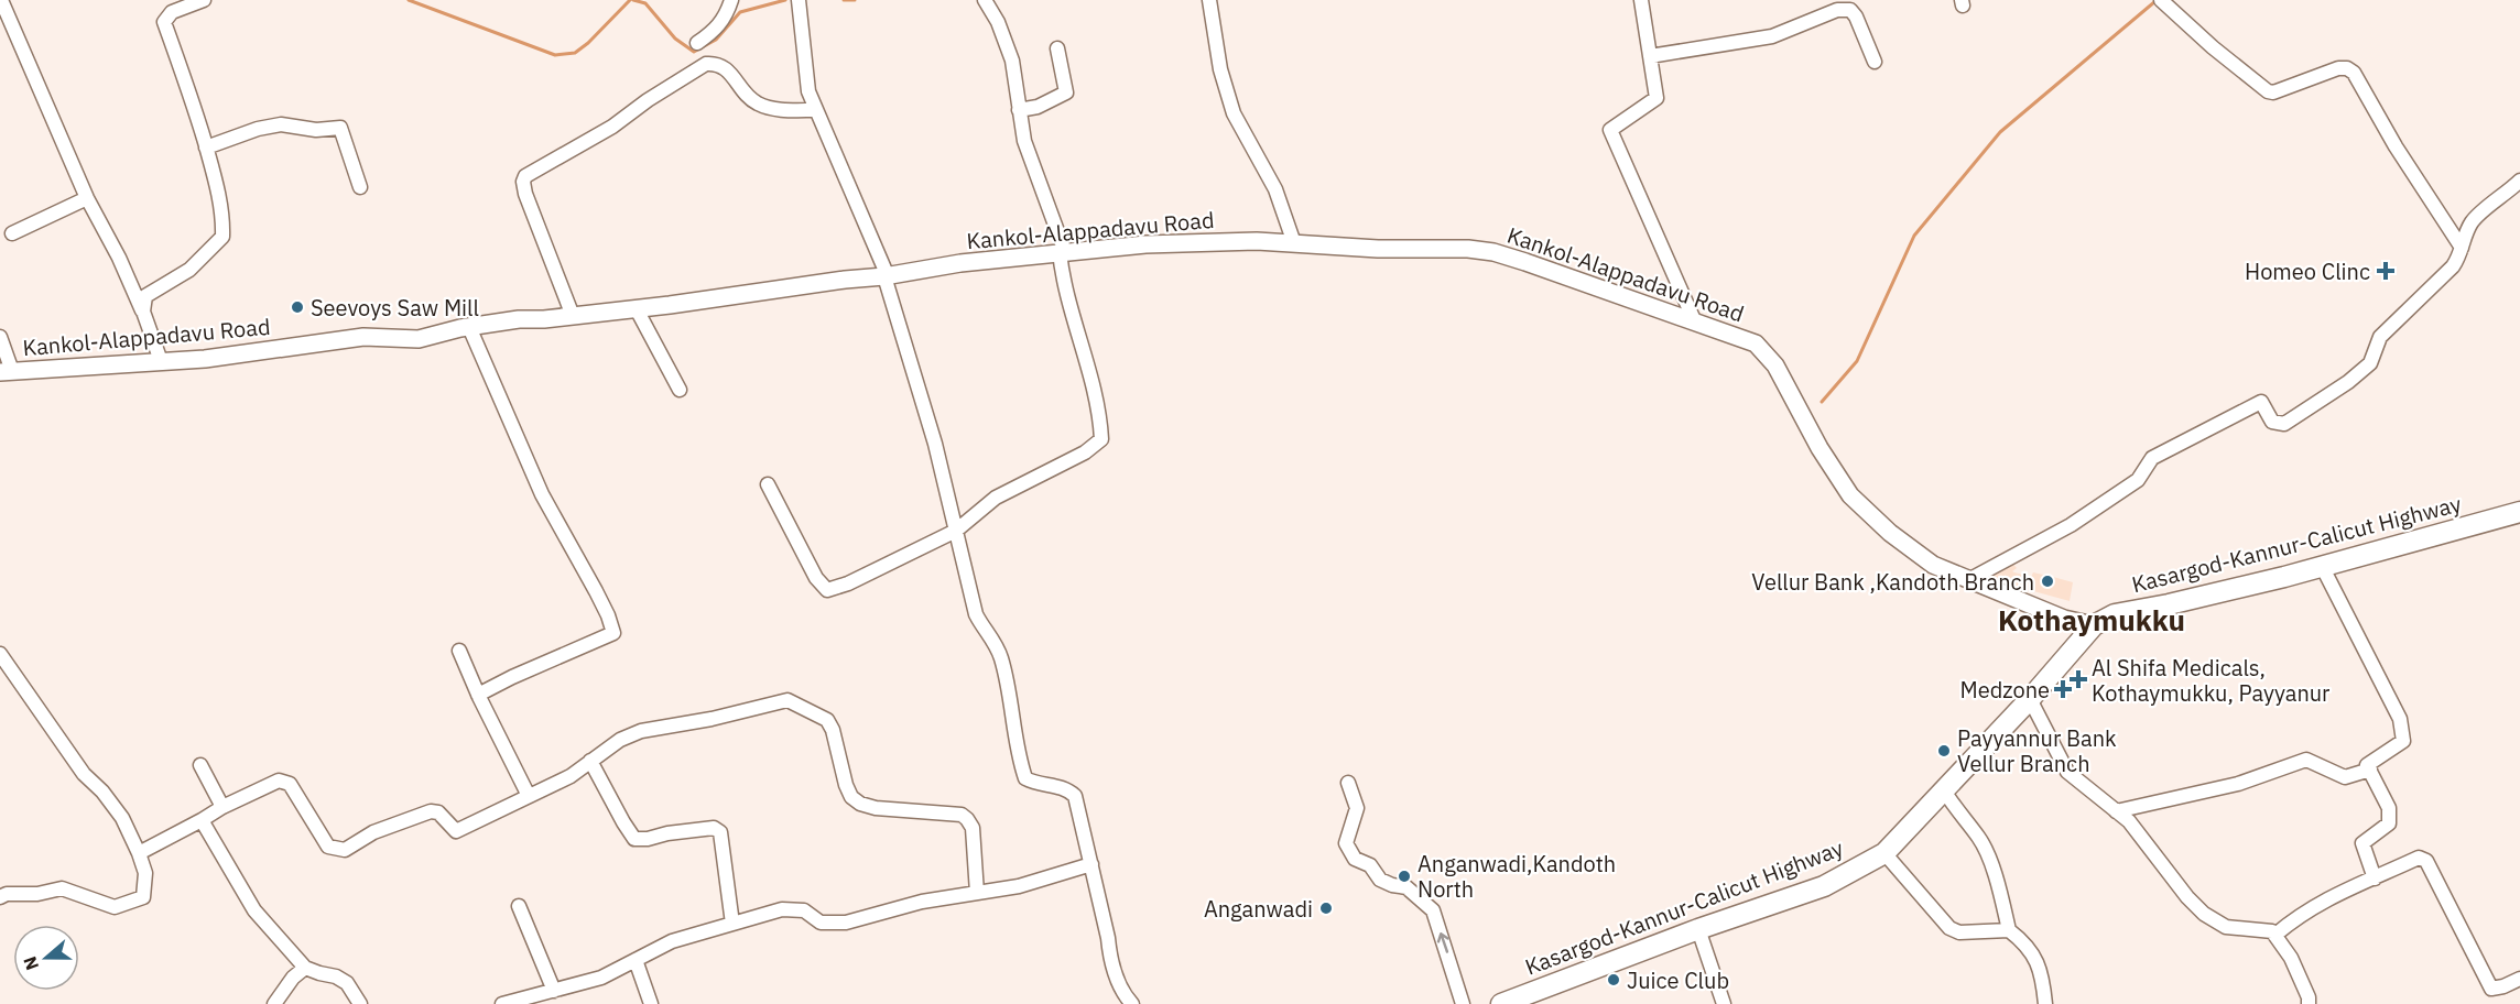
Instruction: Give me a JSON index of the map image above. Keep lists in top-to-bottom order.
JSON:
{
  "streets": {
    "highway": ["Kasargod-Kannur-Calicut Highway"],
    "main road": ["Kankol-Alappadavu Road"]
  },
  "crossings": [
    ["Kankol-Alappadavu Road", "Kasargod-Kannur-Calicut Highway"]
  ],
  "districts": ["Kothaymukku"],
  "places": {
    "health": ["Homeo Clinc", "Al Shifa Medicals, Kothaymukku, Payyanur", "Medzone"],
    "other": [
      "Seevoys Saw Mill",
      "Vellur Bank ,Kandoth Branch",
      "Payyannur Bank Vellur Branch",
      "Anganwadi,Kandoth North",
      "Anganwadi",
      "Juice Club"
    ]
  },
  "north": "left"
}
